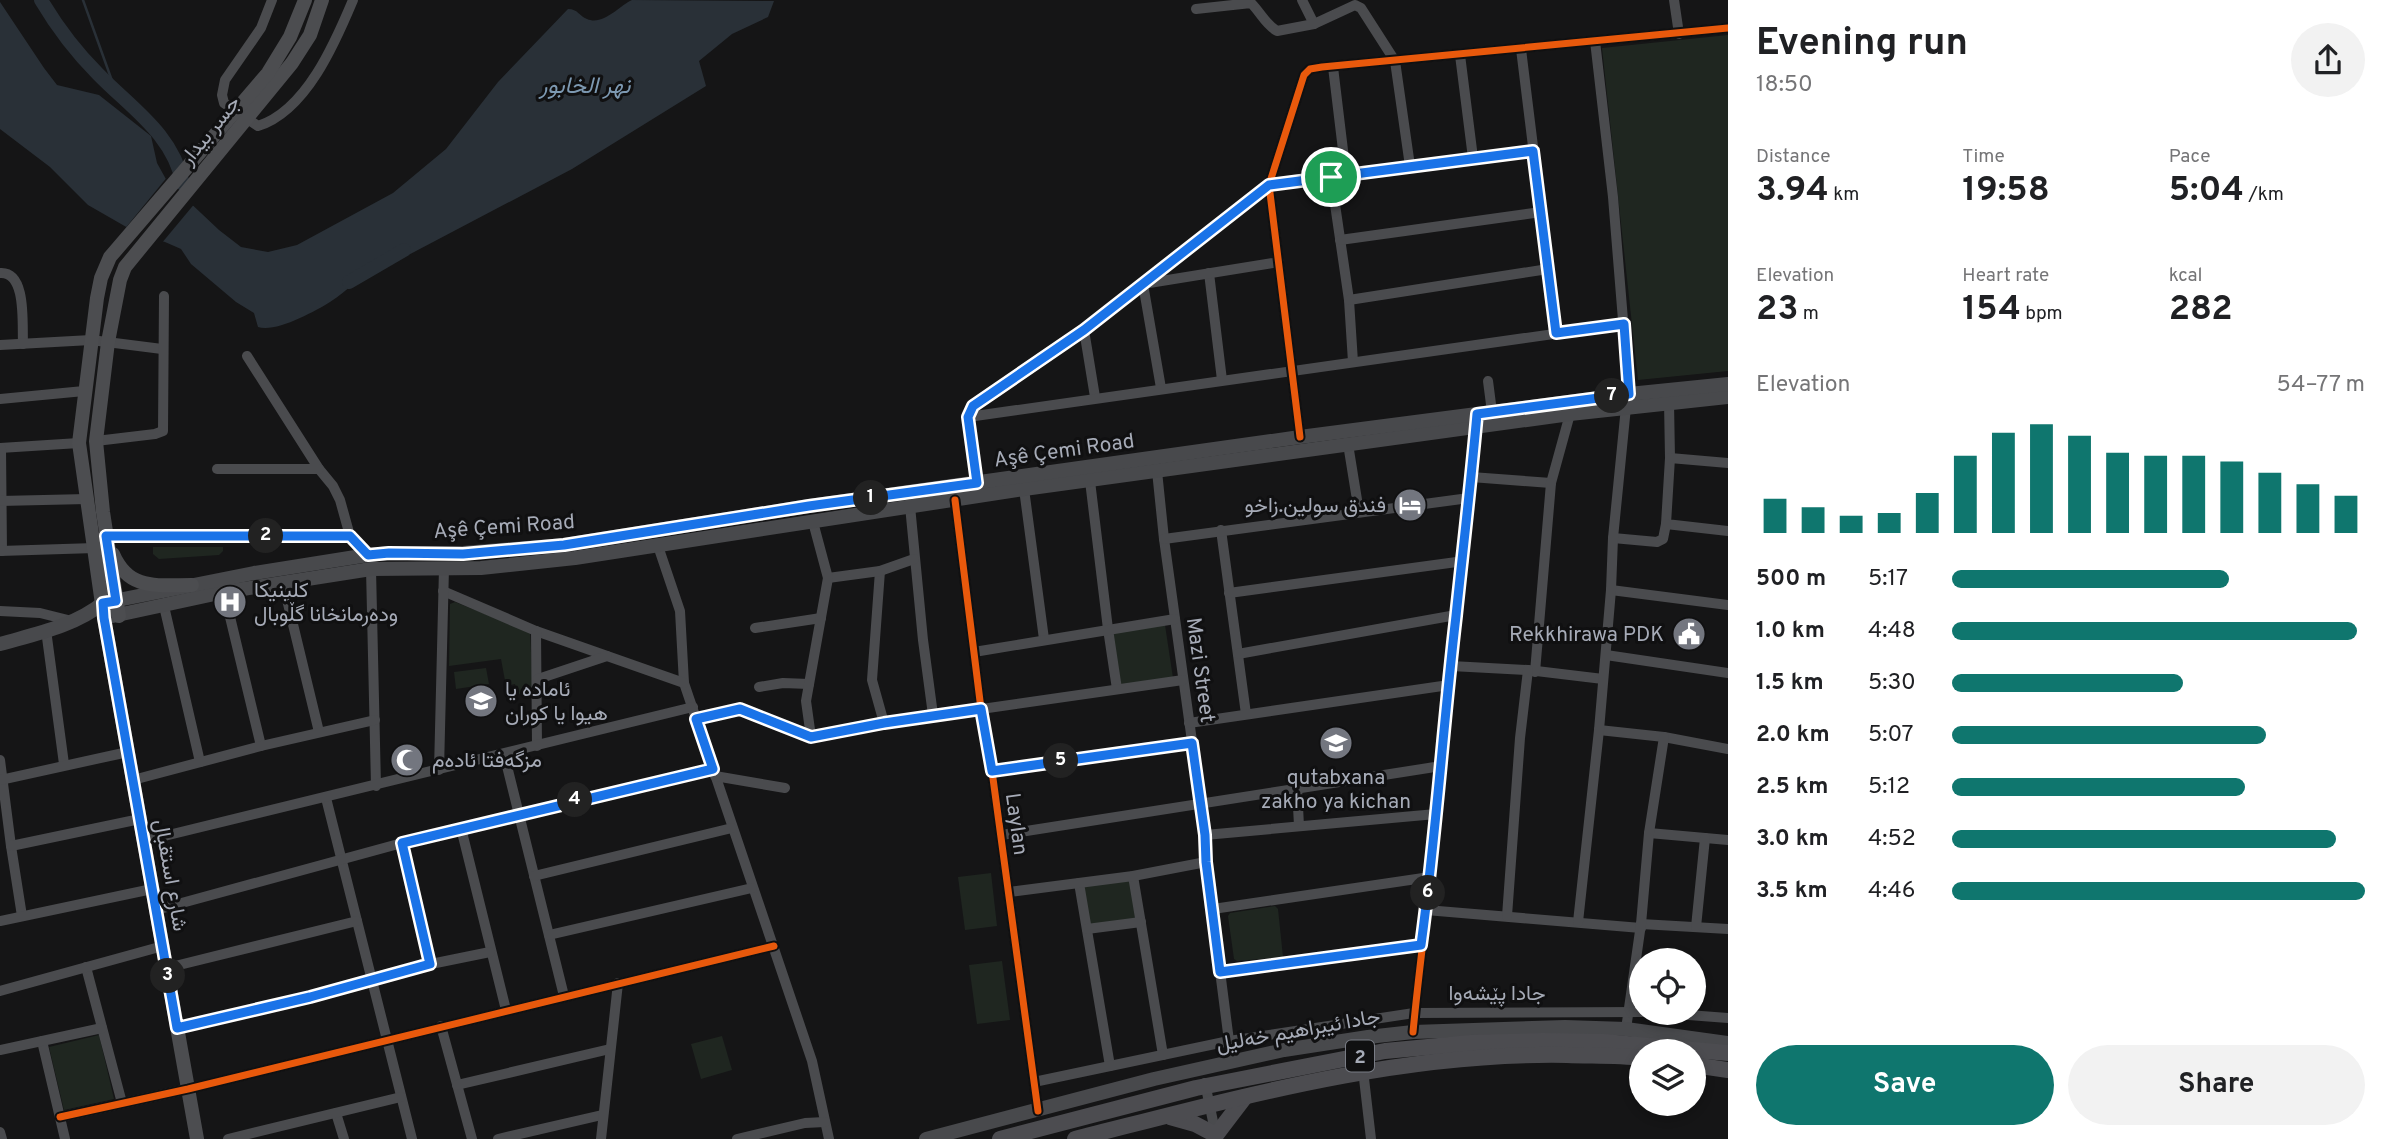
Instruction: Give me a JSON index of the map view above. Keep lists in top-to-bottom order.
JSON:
{
  "streets": {
    "highway": ["جادا ئیبراهیم خەلیل", "2"],
    "main road": ["جسر بيدار", "Aşê Çemi Road", "شارع استقبال"],
    "street": ["Mazi Street", "Laylan", "جادا پێشەوا"]
  },
  "crossings": [
    ["Aşê Çemi Road", "Mazi Street"],
    ["Aşê Çemi Road", "Laylan"],
    ["Aşê Çemi Road", "شارع استقبال"],
    ["Mazi Street", "جادا پێشەوا"],
    ["Laylan", "جادا پێشەوا"],
    ["Laylan", "جادا ئیبراهیم خەلیل"]
  ],
  "water": ["نهر الخابور"],
  "places": {
    "hotel": ["فندق سولين.زاخو"],
    "hospital": ["کلینیکا ودەرمانخانا گڵوبال"],
    "public building": ["Rekkhirawa PDK"],
    "school or university": ["ئاماده یا هیوا یا کوران", "qutabxana zakho ya kichan"],
    "mosque": ["مزگەفتا ئادەم"]
  },
  "page": {
    "heading": ["Evening run", "18:50"],
    "stats": [
      ["Distance", "3.94 km"],
      ["Time", "19:58"],
      ["Pace", "5:04 /km"],
      ["Elevation", "23 m"],
      ["Heart rate", "154 bpm"],
      ["kcal", "282"]
    ],
    "chart": ["Elevation", "54–77 m"],
    "pins": [
      "7",
      "1",
      "2",
      "5",
      "4",
      "6",
      "3"
    ],
    "list": [
      {
        "name": "500 m",
        "note": "5:17"
      },
      {
        "name": "1.0 km",
        "note": "4:48"
      },
      {
        "name": "1.5 km",
        "note": "5:30"
      },
      {
        "name": "2.0 km",
        "note": "5:07"
      },
      {
        "name": "2.5 km",
        "note": "5:12"
      },
      {
        "name": "3.0 km",
        "note": "4:52"
      },
      {
        "name": "3.5 km",
        "note": "4:46"
      }
    ],
    "buttons": ["Save", "Share"]
  }
}
